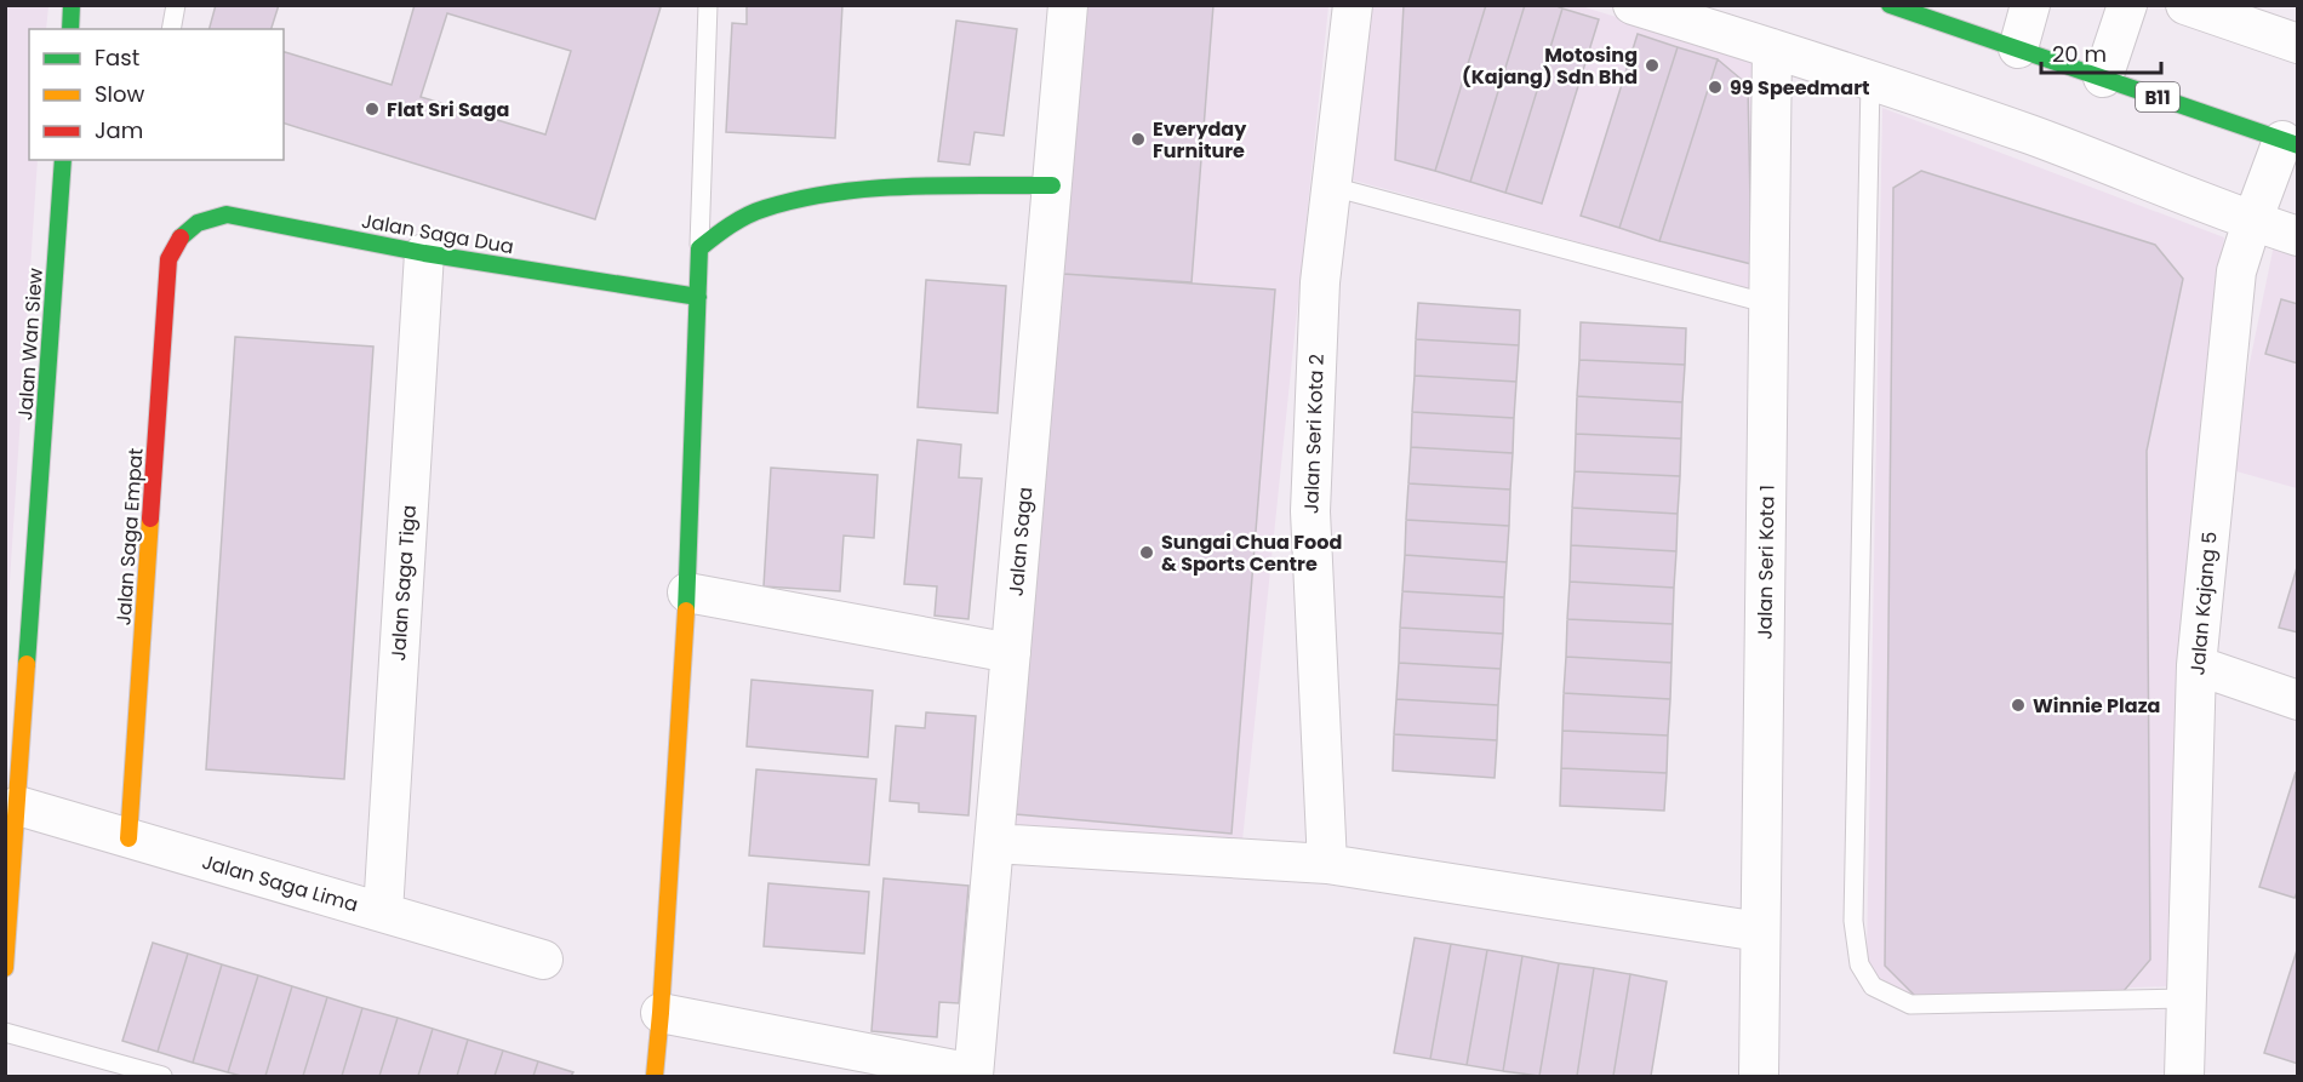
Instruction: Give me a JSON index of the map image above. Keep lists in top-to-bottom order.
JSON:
{
  "streets": {
    "street": [
      "B11",
      "Jalan Saga Dua",
      "Jalan Wan Siew",
      "Jalan Seri Kota 2",
      "Jalan Saga Empat",
      "Jalan Saga",
      "Jalan Seri Kota 1",
      "Jalan Saga Tiga",
      "Jalan Kajang 5",
      "Jalan Saga Lima"
    ]
  },
  "crossings": [
    ["B11", "Jalan Kajang 5"],
    ["Jalan Saga Dua", "Jalan Saga Empat"],
    ["Jalan Saga Dua", "Jalan Saga Tiga"],
    ["Jalan Wan Siew", "Jalan Saga Lima"],
    ["Jalan Saga Empat", "Jalan Saga Lima"],
    ["Jalan Saga Tiga", "Jalan Saga Lima"]
  ],
  "places": [
    "Motosing (Kajang) Sdn Bhd",
    "99 Speedmart",
    "Flat Sri Saga",
    "Everyday Furniture",
    "Sungai Chua Food & Sports Centre",
    "Winnie Plaza"
  ],
  "legend": ["Fast", "Slow", "Jam"],
  "scale_bar": "20 m"
}
